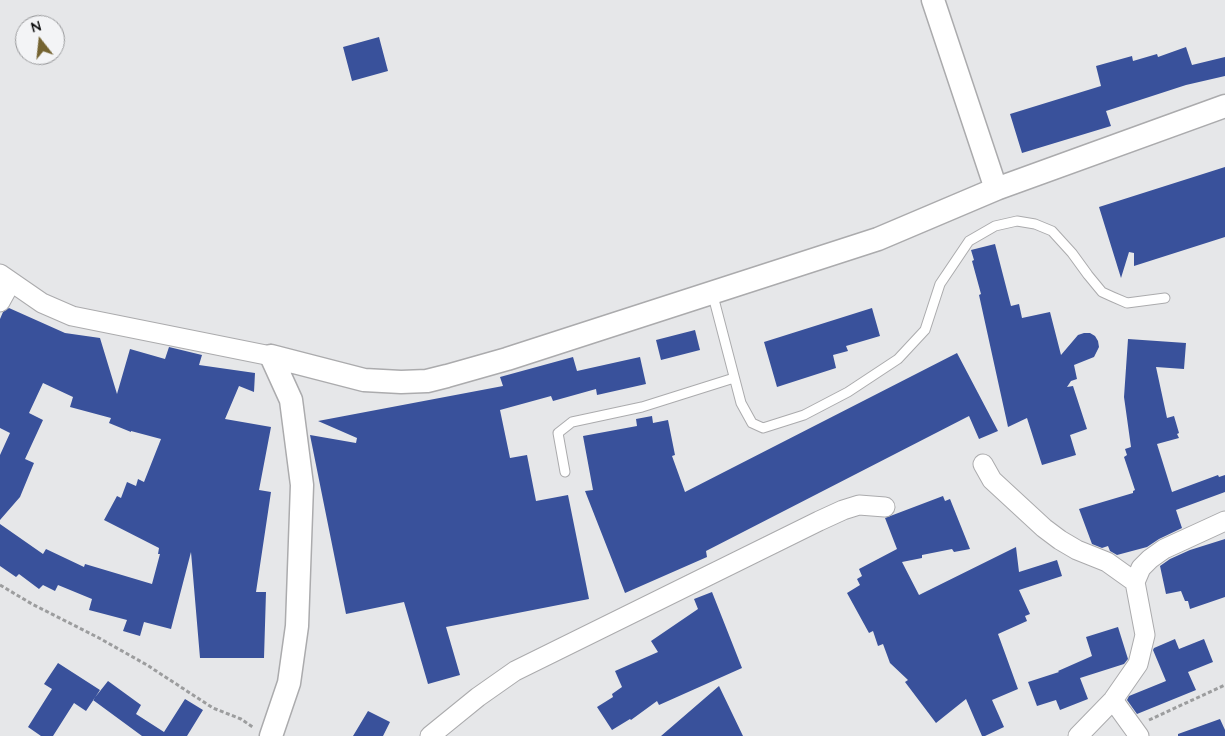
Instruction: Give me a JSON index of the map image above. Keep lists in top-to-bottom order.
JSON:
{
  "north": "top"
}
